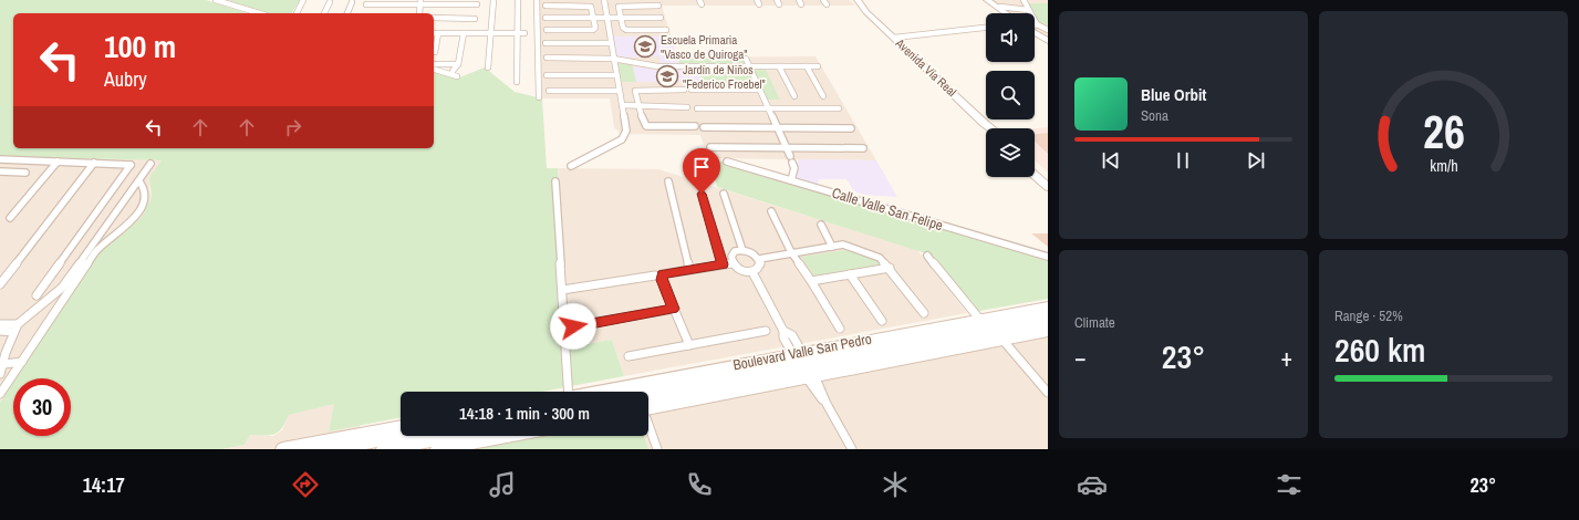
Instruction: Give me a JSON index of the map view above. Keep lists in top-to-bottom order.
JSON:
{
  "streets": {
    "main road": ["Avenida Vía Real", "Boulevard Valle San Pedro"],
    "street": ["Calle Valle San Felipe"]
  },
  "places": {
    "school or university": ["Escuela Primaria \"Vasco de Quiroga\"", "Jardín de Niños \"Federico Froebel\""]
  },
  "page": {
    "turn": ["100 m", "Aubry"],
    "song": ["Blue Orbit", "Sona"],
    "tile": [
      "Climate",
      ["Range · 52%", "260 km"]
    ],
    "heat": ["−", "23°", "+"],
    "limit": "30",
    "trip": "14:18 · 1 min · 300 m",
    "tabs": ["14:17", "23°"],
    "gauge": ["26", "km/h"]
  }
}
